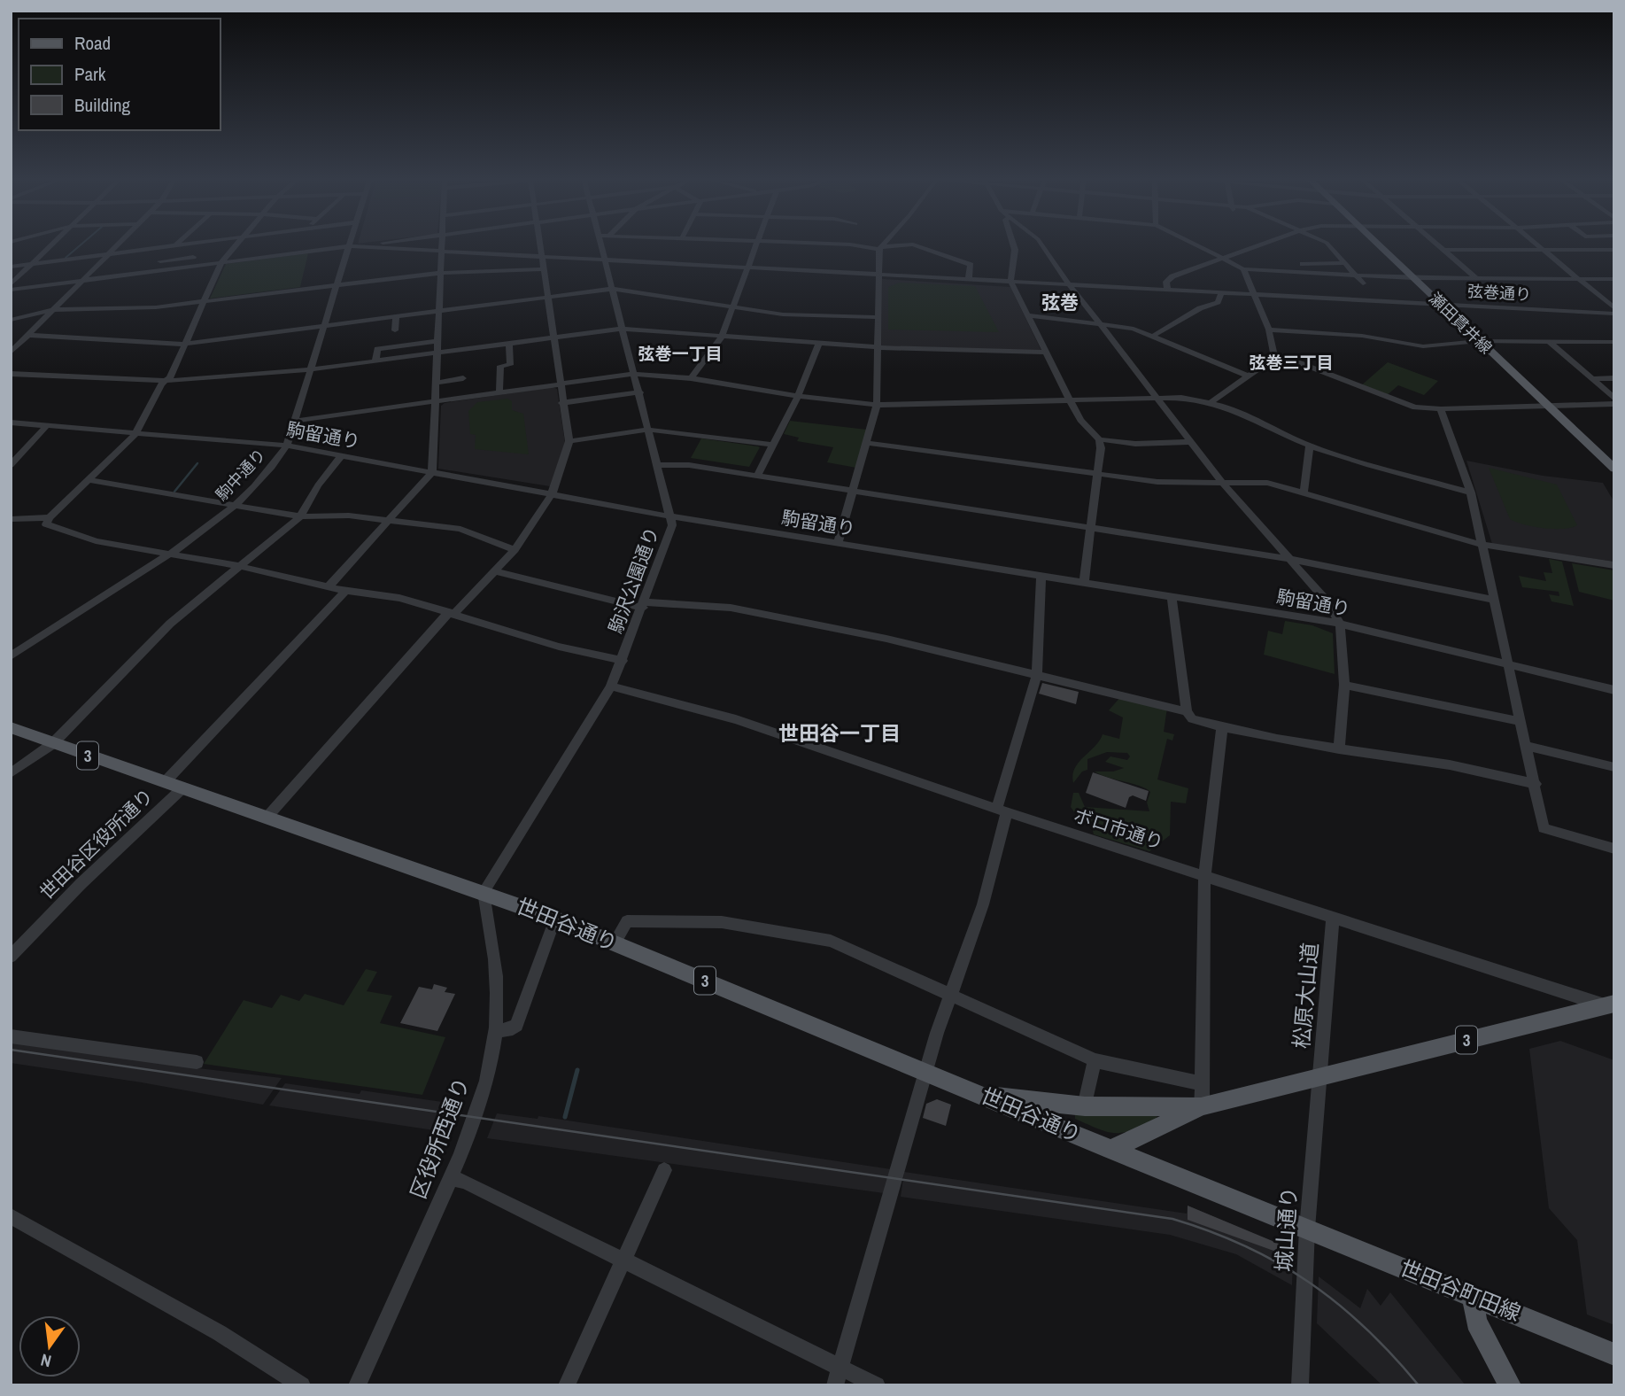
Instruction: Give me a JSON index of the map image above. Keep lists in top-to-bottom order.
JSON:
{
  "streets": {
    "main road": [
      "瀬田貫井線",
      "3",
      "世田谷通り",
      "世田谷町田線"
    ],
    "street": [
      "弦巻通り",
      "駒留通り",
      "駒中通り",
      "駒沢公園通り",
      "ボロ市通り",
      "世田谷区役所通り",
      "松原大山道",
      "区役所西通り",
      "城山通り"
    ]
  },
  "crossings": [
    ["弦巻通り", "瀬田貫井線"],
    ["弦巻通り", "駒中通り"],
    ["弦巻通り", "駒沢公園通り"],
    ["駒留通り", "駒中通り"],
    ["駒留通り", "駒沢公園通り"],
    ["駒沢公園通り", "ボロ市通り"],
    ["駒沢公園通り", "世田谷通り"],
    ["駒沢公園通り", "区役所西通り"],
    ["3", "ボロ市通り"],
    ["3", "世田谷通り"],
    ["3", "松原大山道"],
    ["3", "城山通り"],
    ["ボロ市通り", "松原大山道"],
    ["世田谷区役所通り", "世田谷通り"],
    ["世田谷通り", "区役所西通り"],
    ["世田谷通り", "城山通り"],
    ["世田谷通り", "世田谷町田線"],
    ["松原大山道", "城山通り"],
    ["城山通り", "世田谷町田線"]
  ],
  "districts": [
    "弦巻",
    "弦巻一丁目",
    "弦巻三丁目",
    "世田谷一丁目"
  ],
  "legend": ["Road", "Park", "Building"],
  "north": "bottom"
}
